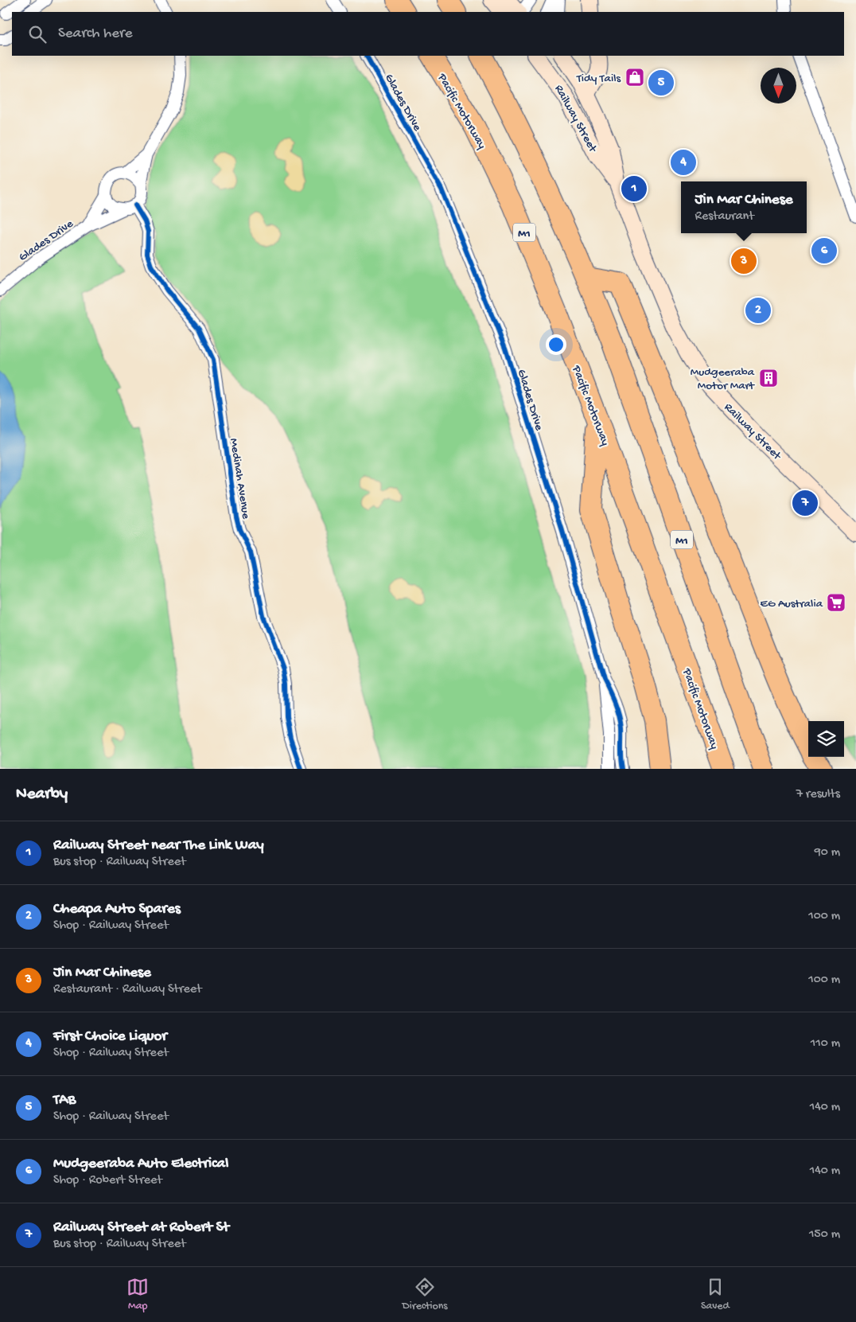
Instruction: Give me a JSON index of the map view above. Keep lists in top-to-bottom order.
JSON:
{
  "streets": {
    "highway": ["Pacific Motorway", "M1"],
    "main road": ["Railway Street"],
    "street": ["Glades Drive", "Medinah Avenue"]
  },
  "crossings": [
    ["Glades Drive", "Medinah Avenue"],
    ["Pacific Motorway", "M1"]
  ],
  "places": {
    "shop": ["Tidy Tails"],
    "building": ["Mudgeeraba Motor Mart"],
    "supermarket": ["EG Australia"]
  },
  "north": "bottom",
  "page": {
    "search": "Search here",
    "pins": [
      "5",
      "4",
      "1",
      "6",
      "3",
      "2",
      "7"
    ],
    "popup": ["Jin Mar Chinese", "Restaurant"],
    "heading": ["Nearby", "7 results"],
    "list": [
      {
        "mark": "1",
        "name": "Railway Street near The Link Way",
        "note": "Bus stop · Railway Street",
        "value": "90 m"
      },
      {
        "mark": "2",
        "name": "Cheapa Auto Spares",
        "note": "Shop · Railway Street",
        "value": "100 m"
      },
      {
        "mark": "3",
        "name": "Jin Mar Chinese",
        "note": "Restaurant · Railway Street",
        "value": "100 m"
      },
      {
        "mark": "4",
        "name": "First Choice Liquor",
        "note": "Shop · Railway Street",
        "value": "110 m"
      },
      {
        "mark": "5",
        "name": "TAB",
        "note": "Shop · Railway Street",
        "value": "140 m"
      },
      {
        "mark": "6",
        "name": "Mudgeeraba Auto Electrical",
        "note": "Shop · Robert Street",
        "value": "140 m"
      },
      {
        "mark": "7",
        "name": "Railway Street at Robert St",
        "note": "Bus stop · Railway Street",
        "value": "150 m"
      }
    ],
    "nav": ["Map", "Directions", "Saved"]
  }
}
